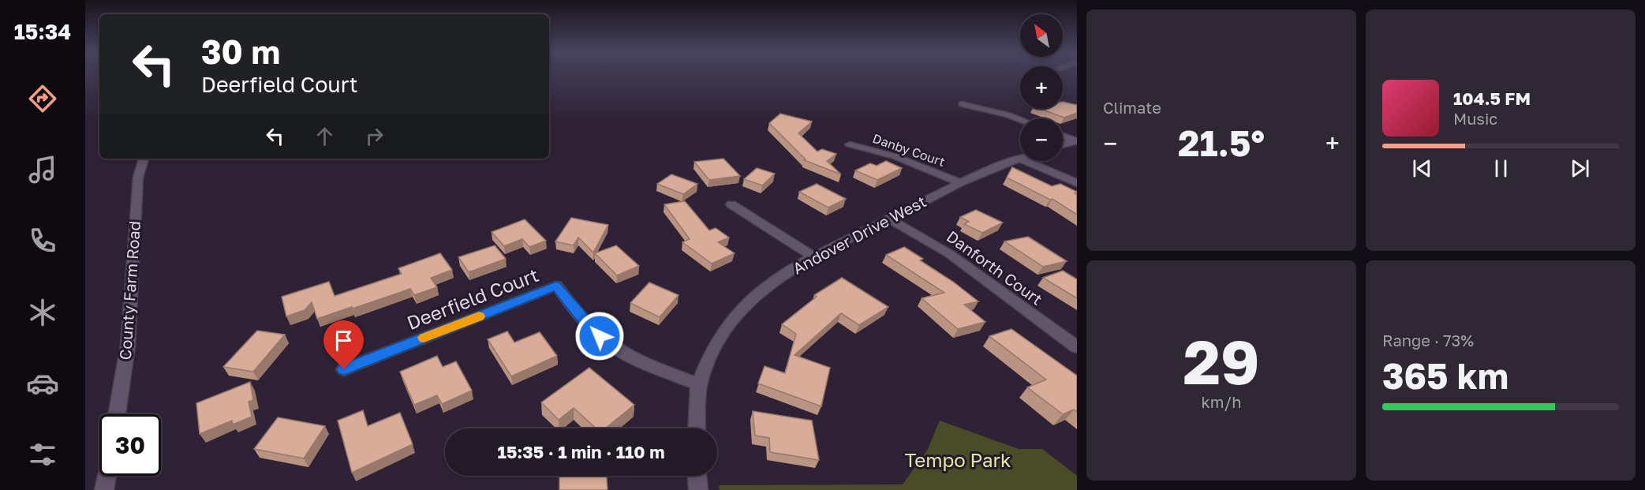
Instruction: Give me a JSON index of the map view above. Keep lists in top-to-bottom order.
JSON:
{
  "streets": {
    "street": [
      "Danby Court",
      "Andover Drive West",
      "Danforth Court",
      "County Farm Road",
      "Deerfield Court"
    ]
  },
  "crossings": [
    ["Danby Court", "Andover Drive West"],
    ["Andover Drive West", "Danforth Court"],
    ["Andover Drive West", "Deerfield Court"]
  ],
  "parks": ["Tempo Park"],
  "north": "top left",
  "page": {
    "tabs": "15:34",
    "tile": [
      "Climate",
      ["29", "km/h"],
      ["Range · 73%", "365 km"]
    ],
    "map_buttons": ["+", "−"],
    "turn": ["30 m", "Deerfield Court"],
    "song": ["104.5 FM", "Music"],
    "heat": ["−", "21.5°", "+"],
    "limit": "30",
    "trip": "15:35 · 1 min · 110 m"
  }
}
